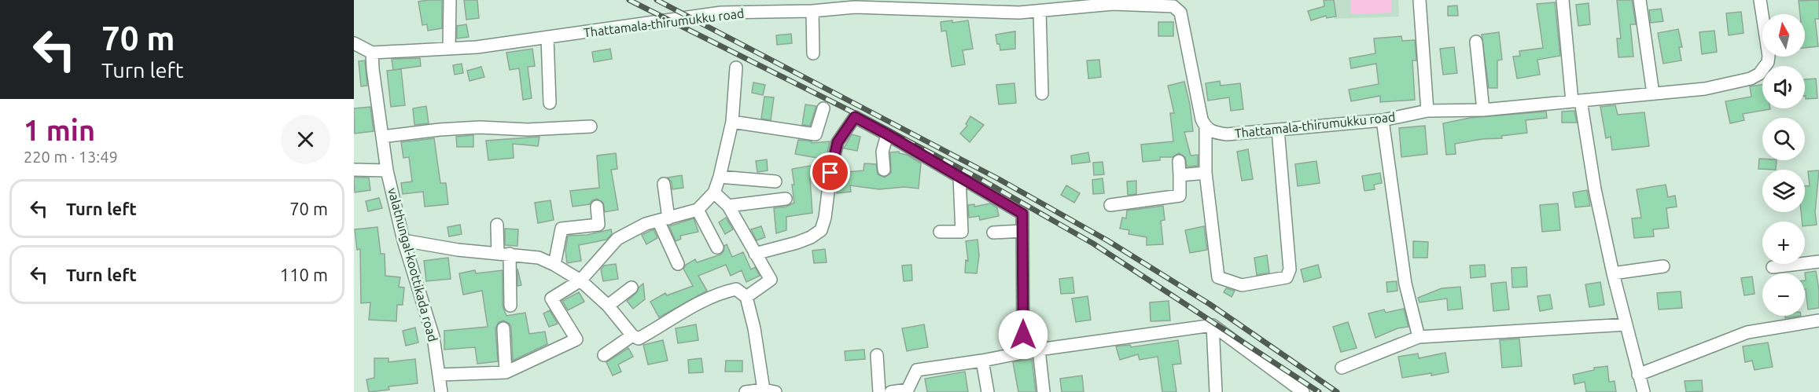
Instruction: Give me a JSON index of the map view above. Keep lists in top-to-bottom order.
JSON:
{
  "streets": {
    "street": ["Thattamala-thirumukku road", "valathungal-koottikada road"]
  },
  "crossings": [
    ["Thattamala-thirumukku road", "valathungal-koottikada road"]
  ],
  "north": "top",
  "page": {
    "turn": ["70 m", "Turn left"],
    "map_buttons": ["+", "−"],
    "heading": ["1 min", "220 m · 13:49"],
    "list": [
      {
        "name": "Turn left",
        "value": "70 m"
      },
      {
        "name": "Turn left",
        "value": "110 m"
      }
    ]
  }
}
